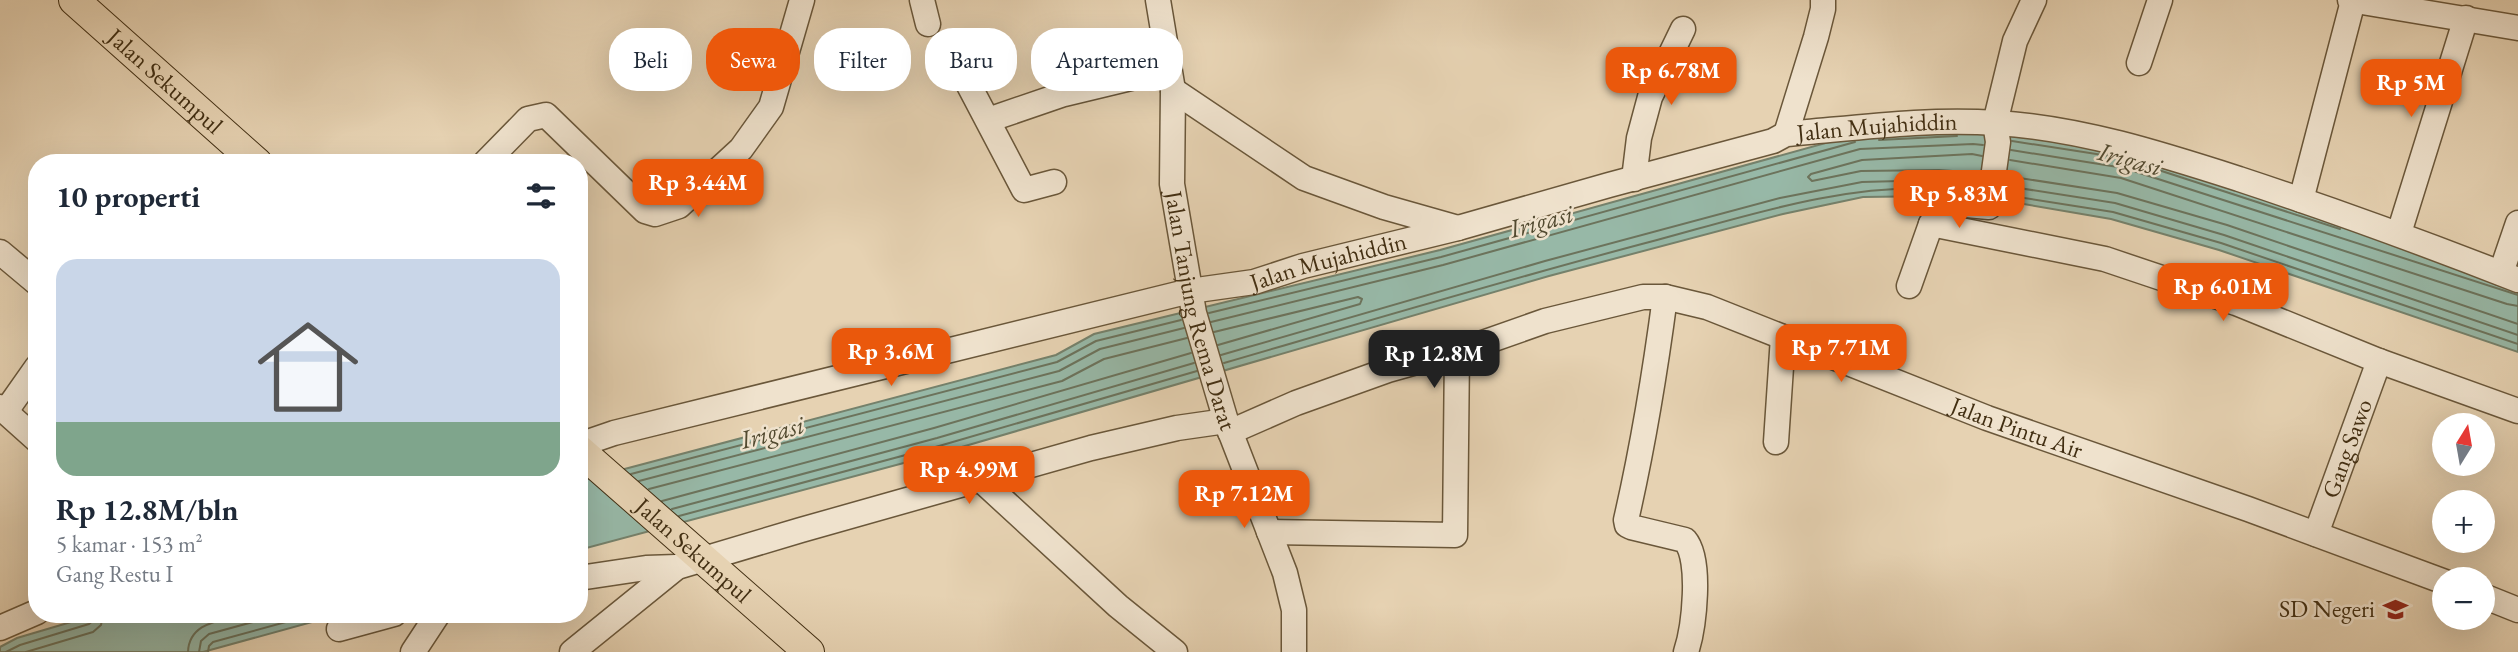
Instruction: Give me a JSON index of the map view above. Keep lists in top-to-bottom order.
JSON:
{
  "streets": {
    "main road": ["Jalan Sekumpul"],
    "street": [
      "Jalan Mujahiddin",
      "Jalan Tanjung Rema Darat",
      "Jalan Pintu Air",
      "Gang Sawo"
    ]
  },
  "crossings": [
    ["Jalan Sekumpul", "Jalan Pintu Air"],
    ["Jalan Mujahiddin", "Jalan Tanjung Rema Darat"],
    ["Jalan Tanjung Rema Darat", "Jalan Pintu Air"],
    ["Jalan Pintu Air", "Gang Sawo"]
  ],
  "water": ["Irigasi"],
  "places": {
    "school or university": ["SD Negeri"]
  },
  "north": "top",
  "page": {
    "chip": [
      "Beli",
      "Sewa",
      "Filter",
      "Baru",
      "Apartemen"
    ],
    "price": [
      "Rp 6.78M",
      "Rp 5M",
      "Rp 3.44M",
      "Rp 5.83M",
      "Rp 6.01M",
      "Rp 7.71M",
      "Rp 3.6M",
      "Rp 12.8M",
      "Rp 4.99M",
      "Rp 7.12M"
    ],
    "heading": "10 properti",
    "list": [
      {
        "name": "Rp 12.8M/bln",
        "note": "5 kamar · 153 m² · Gang Restu I"
      }
    ],
    "map_buttons": ["+", "−"]
  }
}
